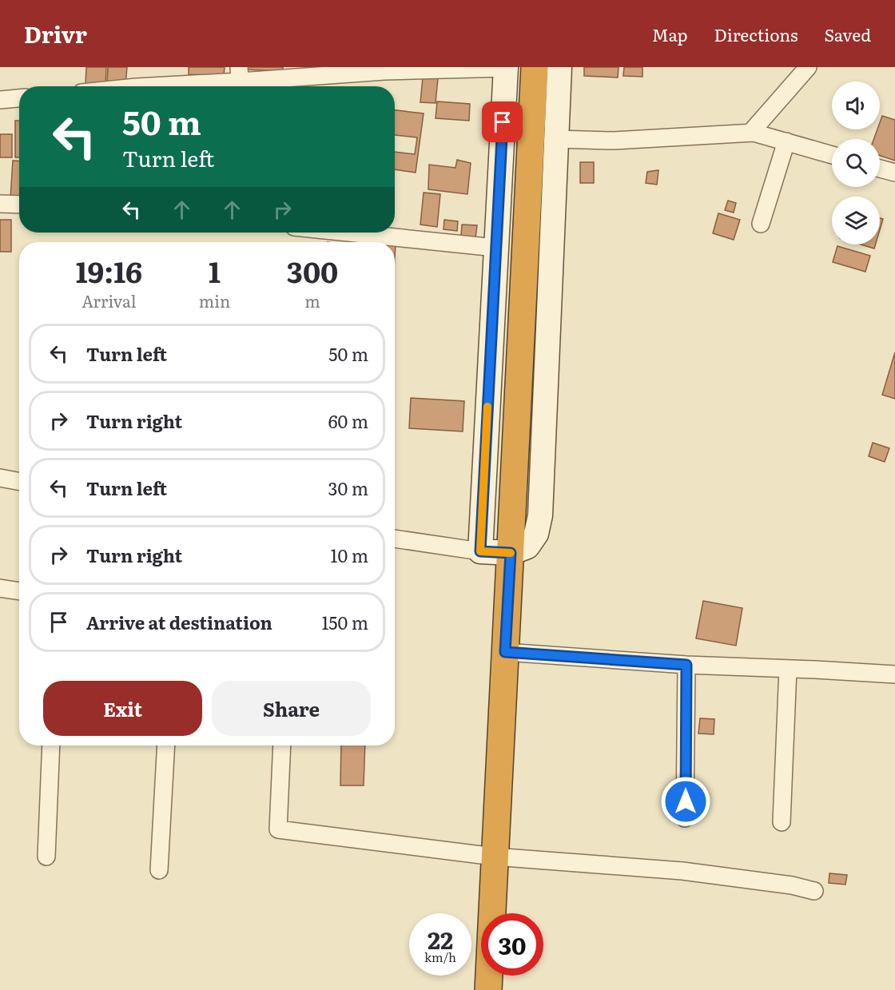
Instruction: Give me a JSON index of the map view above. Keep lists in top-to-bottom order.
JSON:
{
  "page": {
    "header": "Drivr",
    "nav": ["Map", "Directions", "Saved"],
    "turn": ["50 m", "Turn left"],
    "eta": [
      "19:16",
      "Arrival",
      "1",
      "min",
      "300",
      "m"
    ],
    "list": [
      {
        "name": "Turn left",
        "value": "50 m"
      },
      {
        "name": "Turn right",
        "value": "60 m"
      },
      {
        "name": "Turn left",
        "value": "30 m"
      },
      {
        "name": "Turn right",
        "value": "10 m"
      },
      {
        "name": "Arrive at destination",
        "value": "150 m"
      }
    ],
    "buttons": ["Exit", "Share"],
    "speed": "22 km/h",
    "limit": "30"
  }
}
